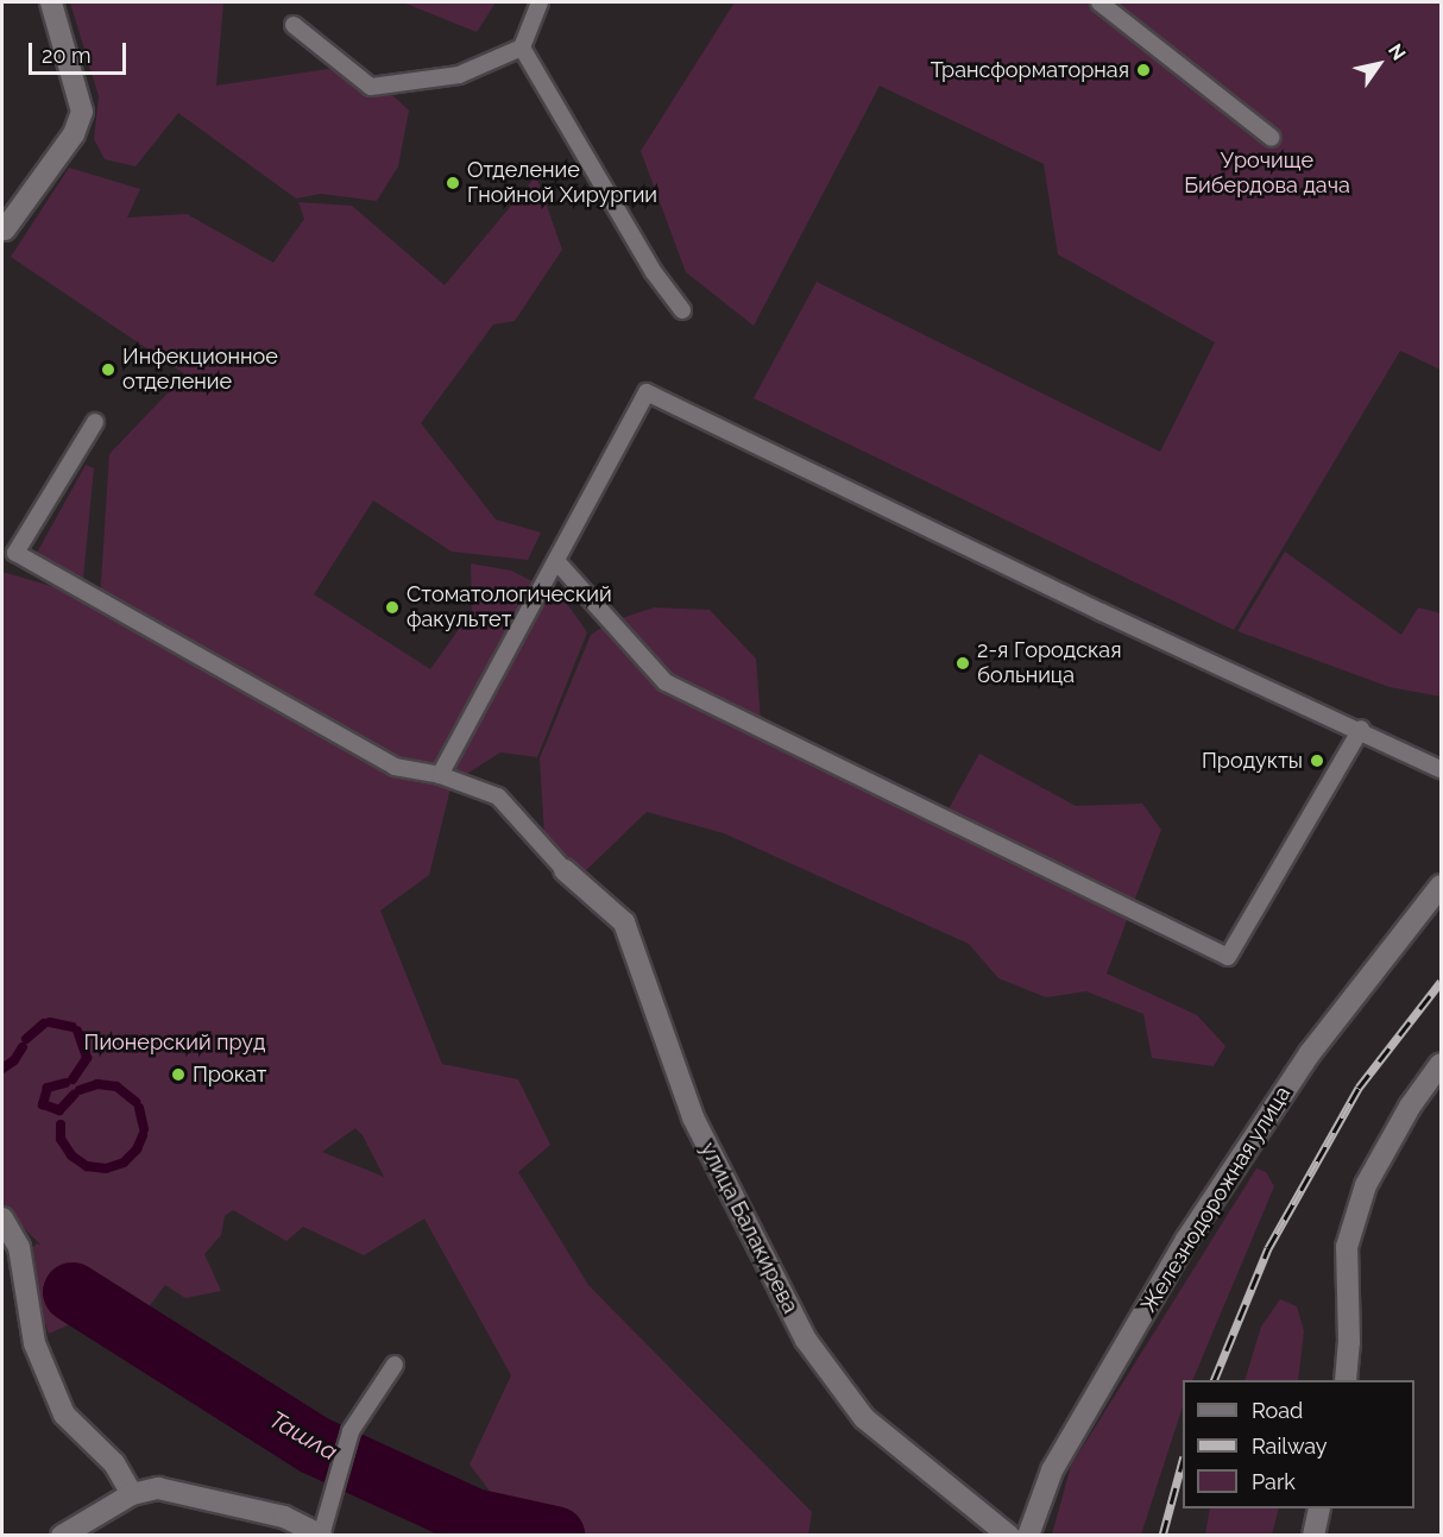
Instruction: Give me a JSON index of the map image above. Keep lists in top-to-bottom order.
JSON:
{
  "streets": {
    "street": ["Железнодорожная улица", "улица Балакирева"]
  },
  "water": ["Ташла"],
  "parks": ["Урочище Бибердова дача", "Пионерский пруд"],
  "places": [
    "Трансформаторная",
    "Отделение Гнойной Хирургии",
    "Инфекционное отделение",
    "Стоматологический факультет",
    "2-я Городская больница",
    "Продукты",
    "Прокат"
  ],
  "legend": ["Road", "Railway", "Park"],
  "scale_bar": "20 m",
  "north": "top right"
}
